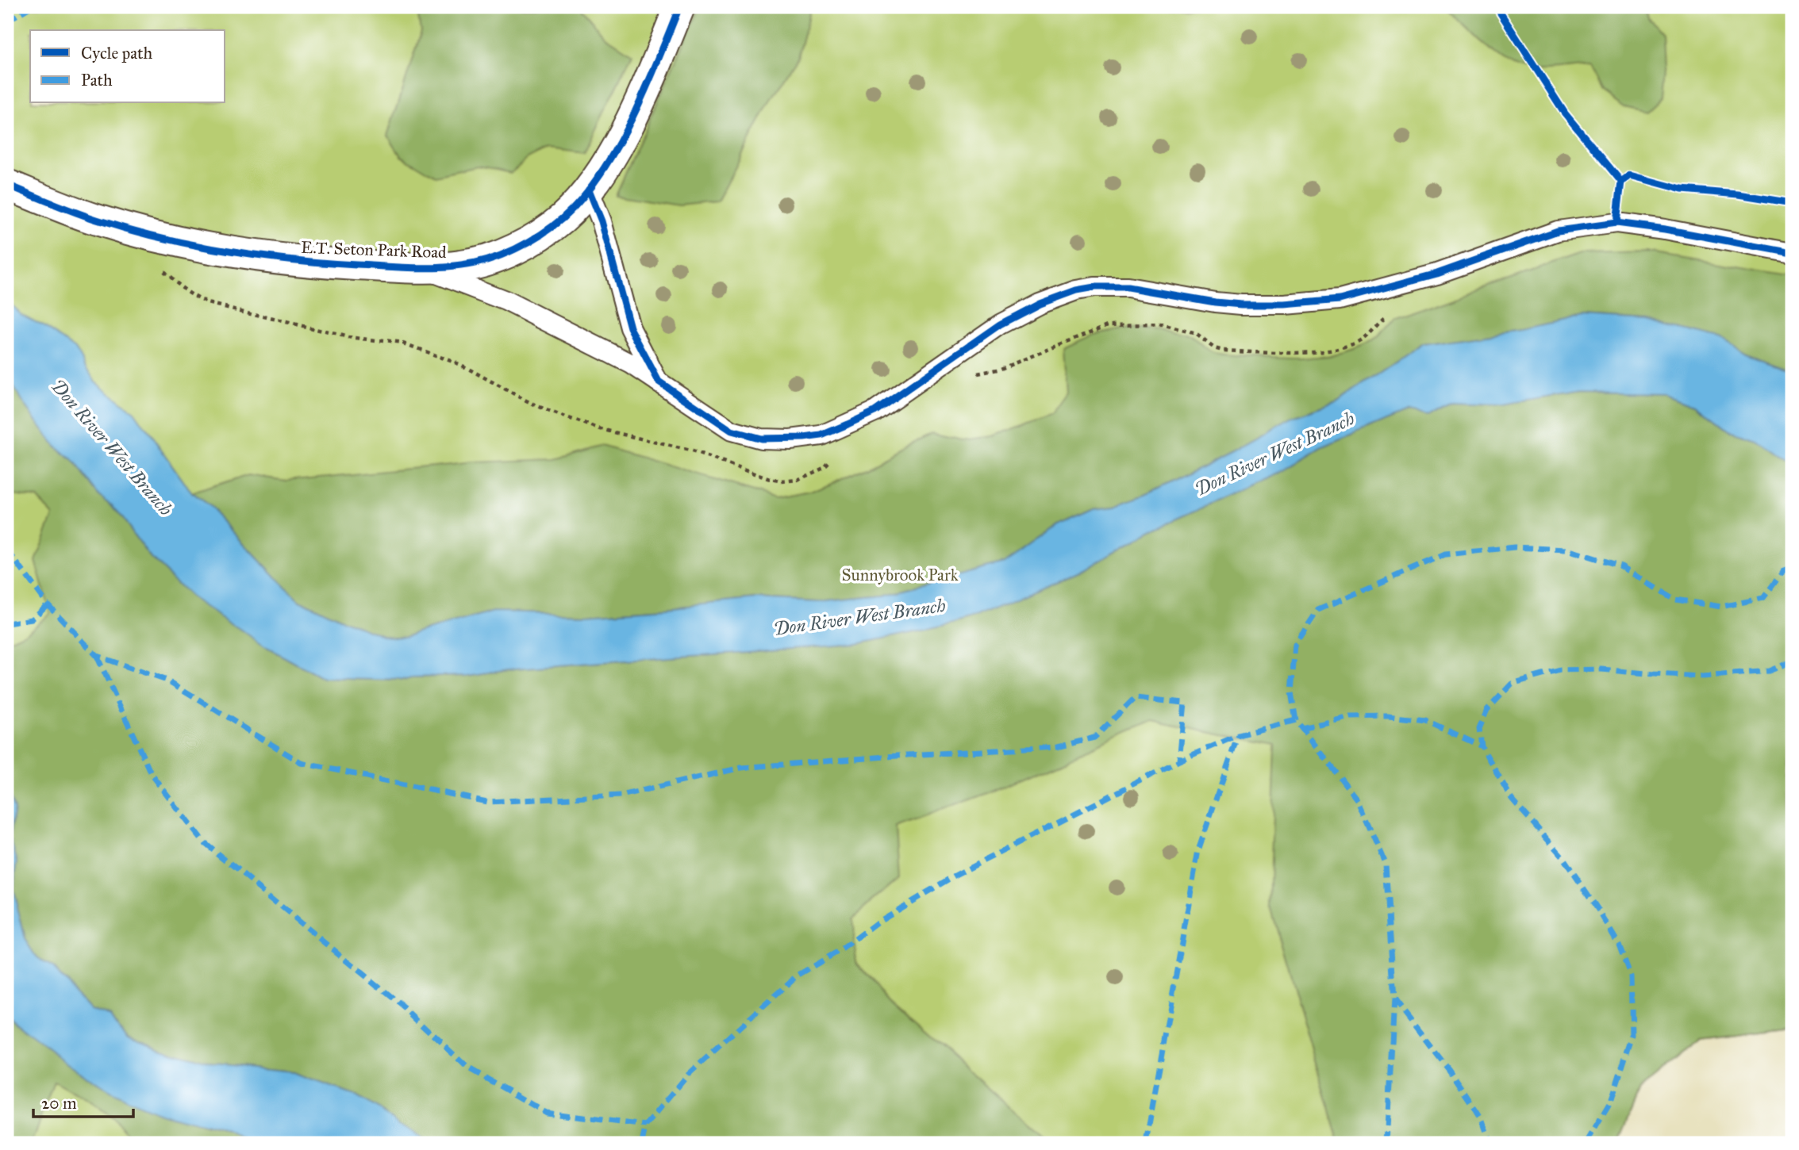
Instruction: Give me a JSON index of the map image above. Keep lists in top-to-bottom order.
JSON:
{
  "streets": {
    "street": ["E.T. Seton Park Road"]
  },
  "water": ["Don River West Branch"],
  "parks": ["Sunnybrook Park"],
  "legend": ["Cycle path", "Path"],
  "scale_bar": "20 m"
}
